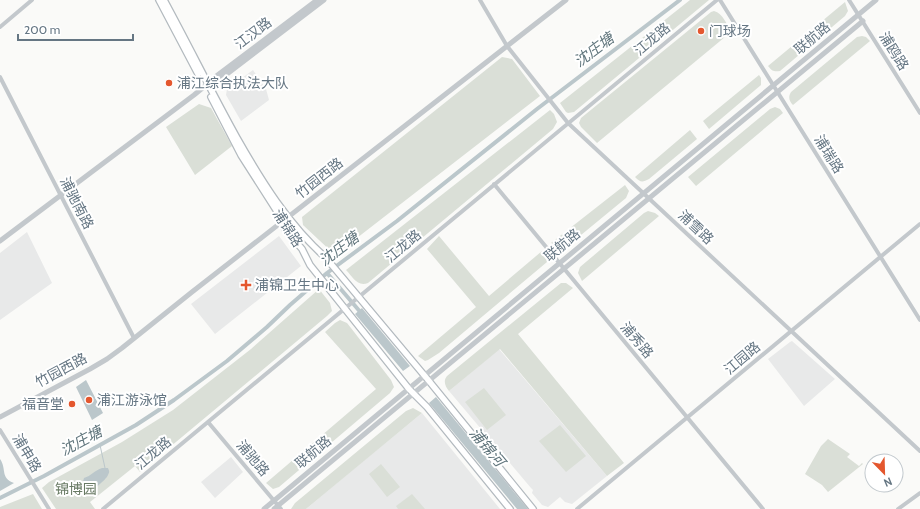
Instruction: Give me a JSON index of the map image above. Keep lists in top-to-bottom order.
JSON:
{
  "streets": {
    "main road": ["浦锦路"],
    "street": [
      "江汉路",
      "联航路",
      "江龙路",
      "浦鸥路",
      "浦瑞路",
      "竹园西路",
      "浦驰南路",
      "浦雪路",
      "浦秀路",
      "江园路",
      "浦申路",
      "浦驰路"
    ]
  },
  "crossings": [
    ["江汉路", "浦锦路"],
    ["联航路", "浦鸥路"],
    ["联航路", "浦瑞路"],
    ["联航路", "浦雪路"],
    ["联航路", "浦锦路"],
    ["联航路", "浦秀路"],
    ["联航路", "浦驰路"],
    ["江龙路", "浦瑞路"],
    ["江龙路", "浦雪路"],
    ["江龙路", "浦锦路"],
    ["江龙路", "浦秀路"],
    ["江龙路", "浦驰路"],
    ["浦瑞路", "江园路"],
    ["竹园西路", "浦驰南路"],
    ["竹园西路", "浦雪路"],
    ["竹园西路", "浦锦路"],
    ["浦雪路", "江园路"],
    ["浦秀路", "江园路"]
  ],
  "water": ["沈庄塘", "浦锦河"],
  "parks": ["锦博园"],
  "places": {
    "other": [
      "门球场",
      "浦江综合执法大队",
      "浦江游泳馆",
      "福音堂"
    ],
    "health": ["浦锦卫生中心"]
  },
  "scale_bar": "200 m",
  "north": "bottom right"
}
